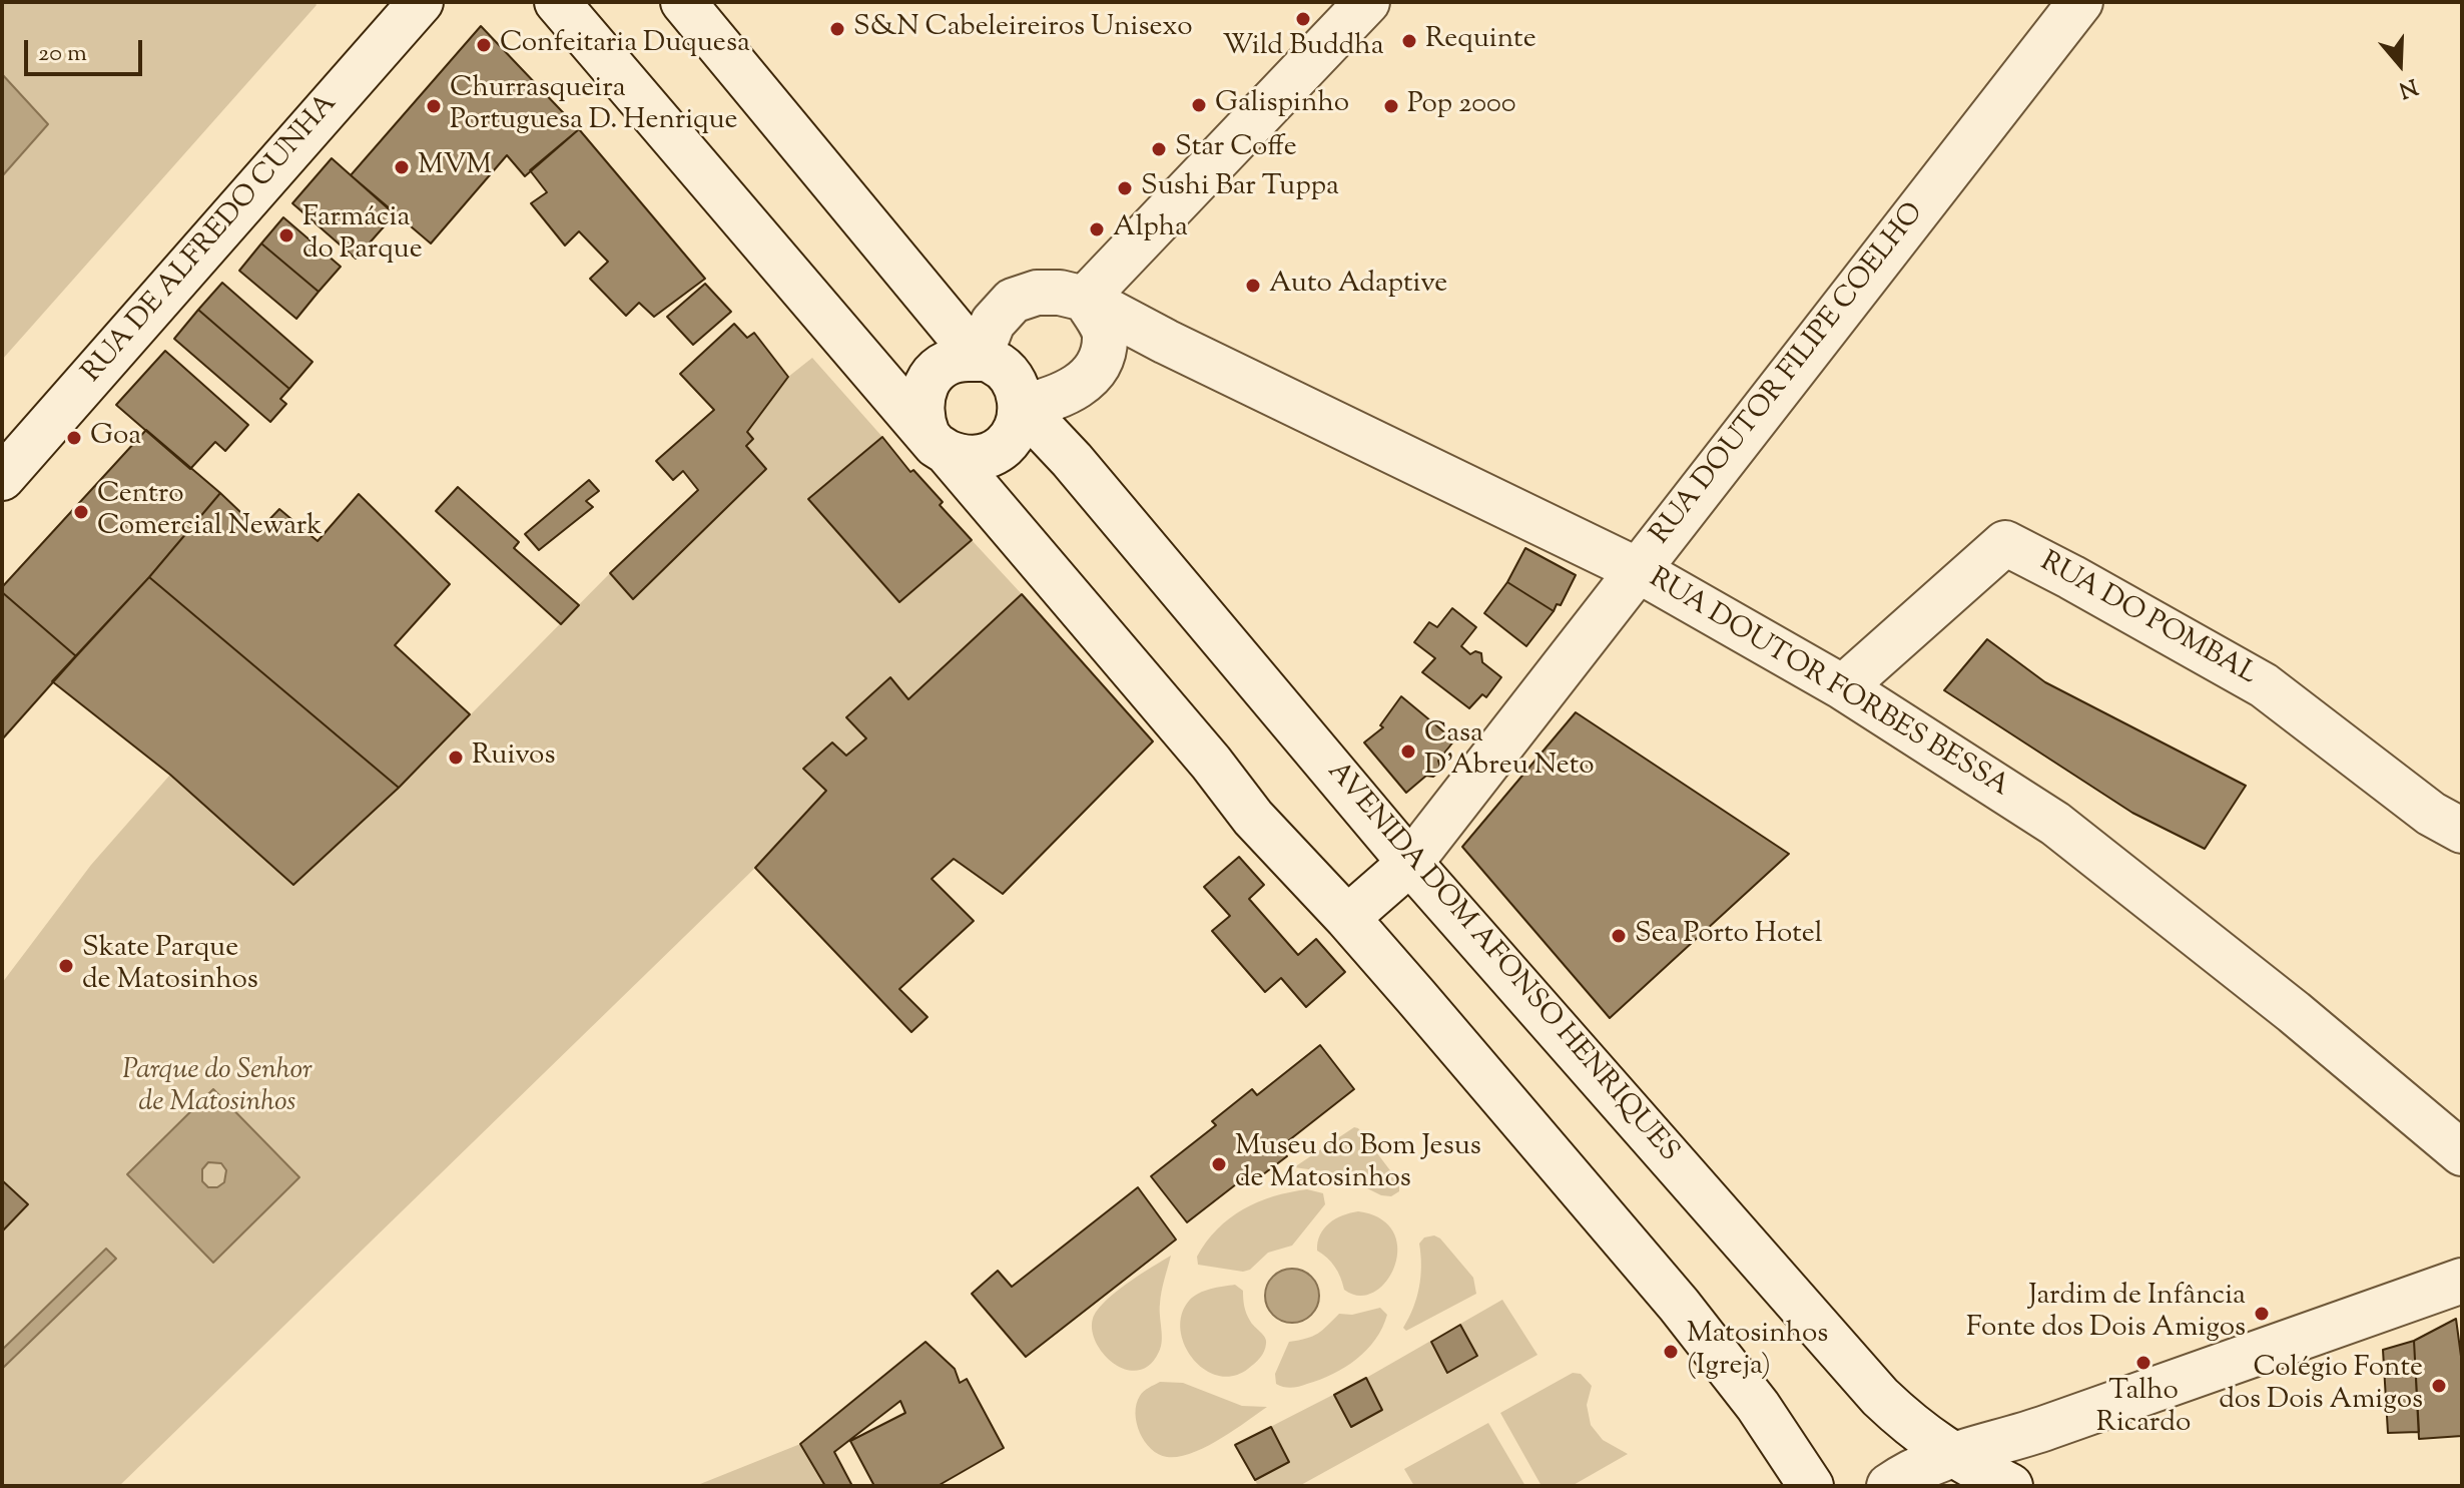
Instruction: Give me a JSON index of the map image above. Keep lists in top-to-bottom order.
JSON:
{
  "streets": {
    "main road": [
      "RUA DE ALFREDO CUNHA",
      "RUA DOUTOR FILIPE COELHO",
      "RUA DO POMBAL",
      "RUA DOUTOR FORBES BESSA",
      "AVENIDA DOM AFONSO HENRIQUES"
    ]
  },
  "crossings": [
    ["RUA DOUTOR FILIPE COELHO", "RUA DOUTOR FORBES BESSA"],
    ["RUA DOUTOR FILIPE COELHO", "AVENIDA DOM AFONSO HENRIQUES"],
    ["RUA DO POMBAL", "RUA DOUTOR FORBES BESSA"],
    ["RUA DOUTOR FORBES BESSA", "AVENIDA DOM AFONSO HENRIQUES"]
  ],
  "parks": ["Parque do Senhor de Matosinhos"],
  "places": [
    "Wild Buddha",
    "S&N Cabeleireiros Unisexo",
    "Requinte",
    "Confeitaria Duquesa",
    "Galispinho",
    "Churrasqueira Portuguesa D. Henrique",
    "Pop 2000",
    "Star Coffe",
    "MVM",
    "Sushi Bar Tuppa",
    "Alpha",
    "Farmácia do Parque",
    "Auto Adaptive",
    "Goa",
    "Centro Comercial Newark",
    "Casa D'Abreu Neto",
    "Ruivos",
    "Sea Porto Hotel",
    "Skate Parque de Matosinhos",
    "Museu do Bom Jesus de Matosinhos",
    "Jardim de Infância Fonte dos Dois Amigos",
    "Matosinhos (Igreja)",
    "Talho Ricardo",
    "Colégio Fonte dos Dois Amigos"
  ],
  "scale_bar": "20 m",
  "north": "bottom"
}
